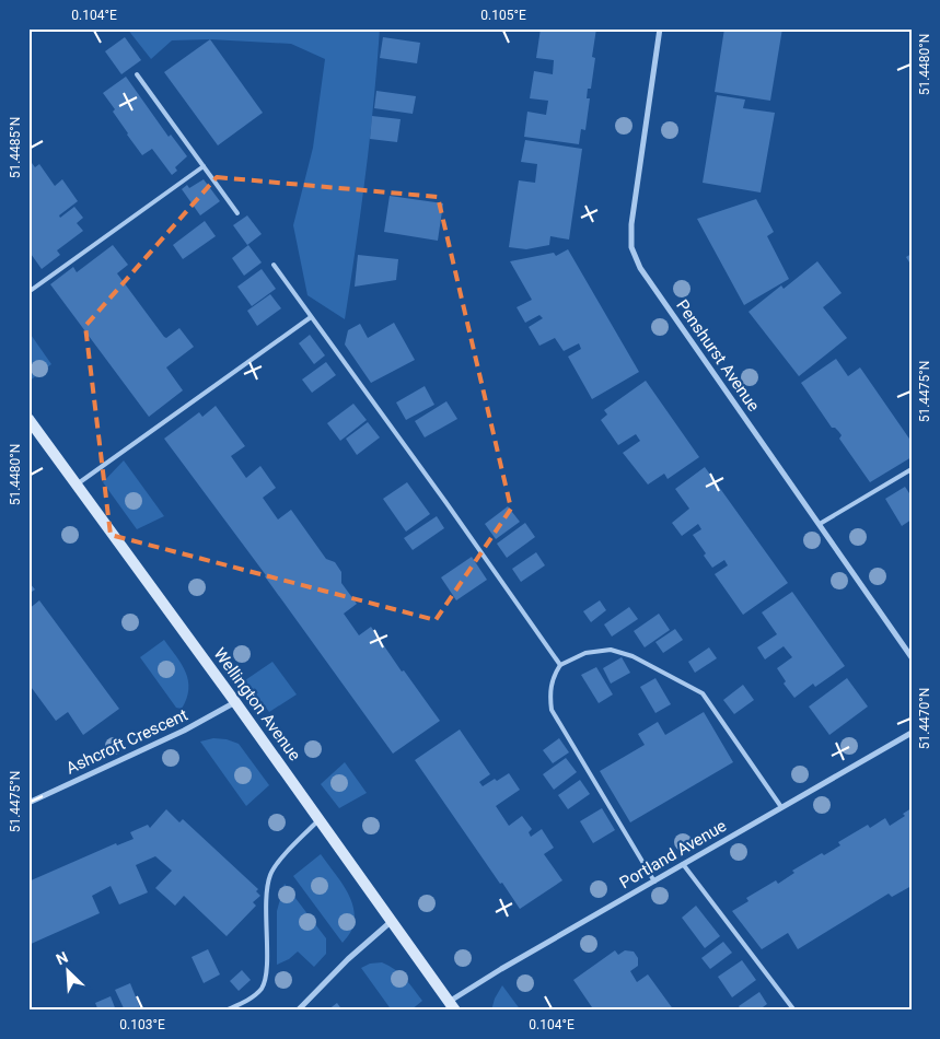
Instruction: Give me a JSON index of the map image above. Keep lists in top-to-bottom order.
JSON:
{
  "streets": {
    "street": [
      "Penshurst Avenue",
      "Wellington Avenue",
      "Ashcroft Crescent",
      "Portland Avenue"
    ]
  },
  "crossings": [
    ["Wellington Avenue", "Ashcroft Crescent"],
    ["Wellington Avenue", "Portland Avenue"]
  ],
  "north": "top left",
  "coordinates": [
    "0.104°E",
    "0.105°E",
    "51.4480°N",
    "51.4485°N",
    "51.4475°N",
    "51.4470°N",
    "0.103°E"
  ]
}
